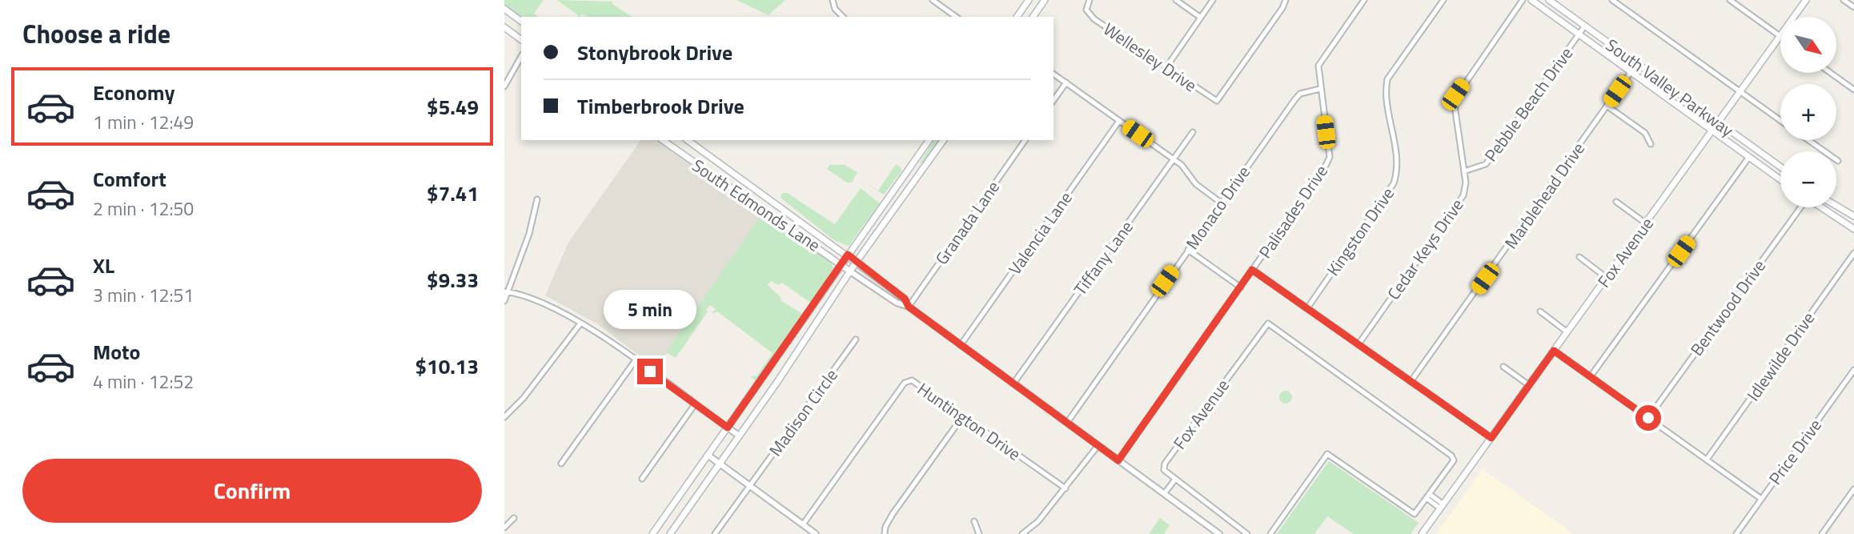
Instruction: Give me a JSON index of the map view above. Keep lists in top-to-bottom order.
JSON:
{
  "streets": {
    "main road": ["South Valley Parkway", "South Edmonds Lane", "Fox Avenue"],
    "street": [
      "Wellesley Drive",
      "Pebble Beach Drive",
      "Marblehead Drive",
      "Monaco Drive",
      "Palisades Drive",
      "Granada Lane",
      "Kingston Drive",
      "Valencia Lane",
      "Cedar Keys Drive",
      "Tiffany Lane",
      "Bentwood Drive",
      "Idlewilde Drive",
      "Madison Circle",
      "Huntington Drive",
      "Price Drive"
    ]
  },
  "crossings": [
    ["South Valley Parkway", "Pebble Beach Drive"],
    ["South Valley Parkway", "Marblehead Drive"],
    ["South Valley Parkway", "Fox Avenue"],
    ["Pebble Beach Drive", "Cedar Keys Drive"],
    ["South Edmonds Lane", "Monaco Drive"],
    ["South Edmonds Lane", "Palisades Drive"],
    ["South Edmonds Lane", "Granada Lane"],
    ["South Edmonds Lane", "Valencia Lane"],
    ["South Edmonds Lane", "Tiffany Lane"],
    ["Monaco Drive", "Palisades Drive"]
  ],
  "north": "bottom right",
  "page": {
    "heading": "Choose a ride",
    "map_buttons": ["+", "−"],
    "banner": ["Stonybrook Drive", "Timberbrook Drive"],
    "list": [
      {
        "name": "Economy",
        "note": "1 min · 12:49",
        "value": "$5.49"
      },
      {
        "name": "Comfort",
        "note": "2 min · 12:50",
        "value": "$7.41"
      },
      {
        "name": "XL",
        "note": "3 min · 12:51",
        "value": "$9.33"
      },
      {
        "name": "Moto",
        "note": "4 min · 12:52",
        "value": "$10.13"
      }
    ],
    "bubble": "5 min",
    "buttons": "Confirm"
  }
}
